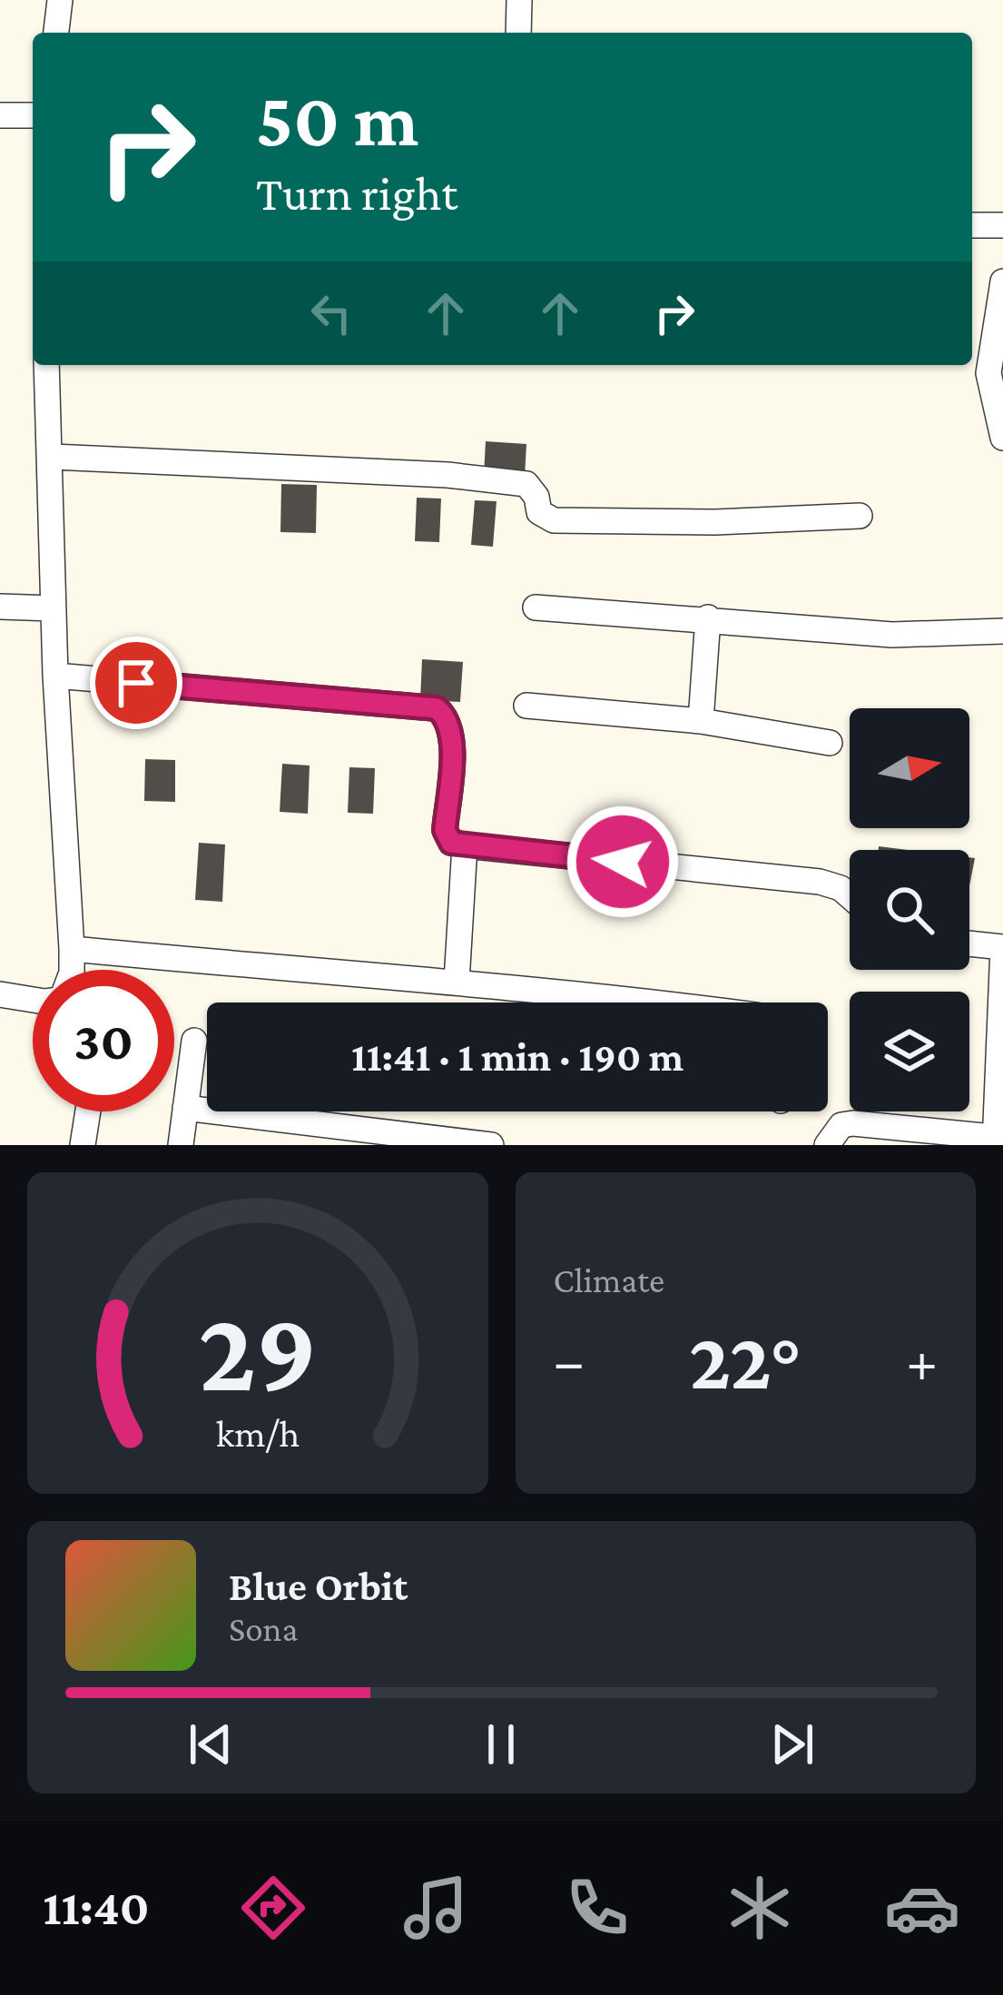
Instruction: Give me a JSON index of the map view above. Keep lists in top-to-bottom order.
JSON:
{
  "north": "right",
  "page": {
    "turn": ["50 m", "Turn right"],
    "limit": "30",
    "trip": "11:41 · 1 min · 190 m",
    "tile": "Climate",
    "heat": ["−", "22°", "+"],
    "song": ["Blue Orbit", "Sona"],
    "tabs": "11:40",
    "gauge": ["29", "km/h"]
  }
}
